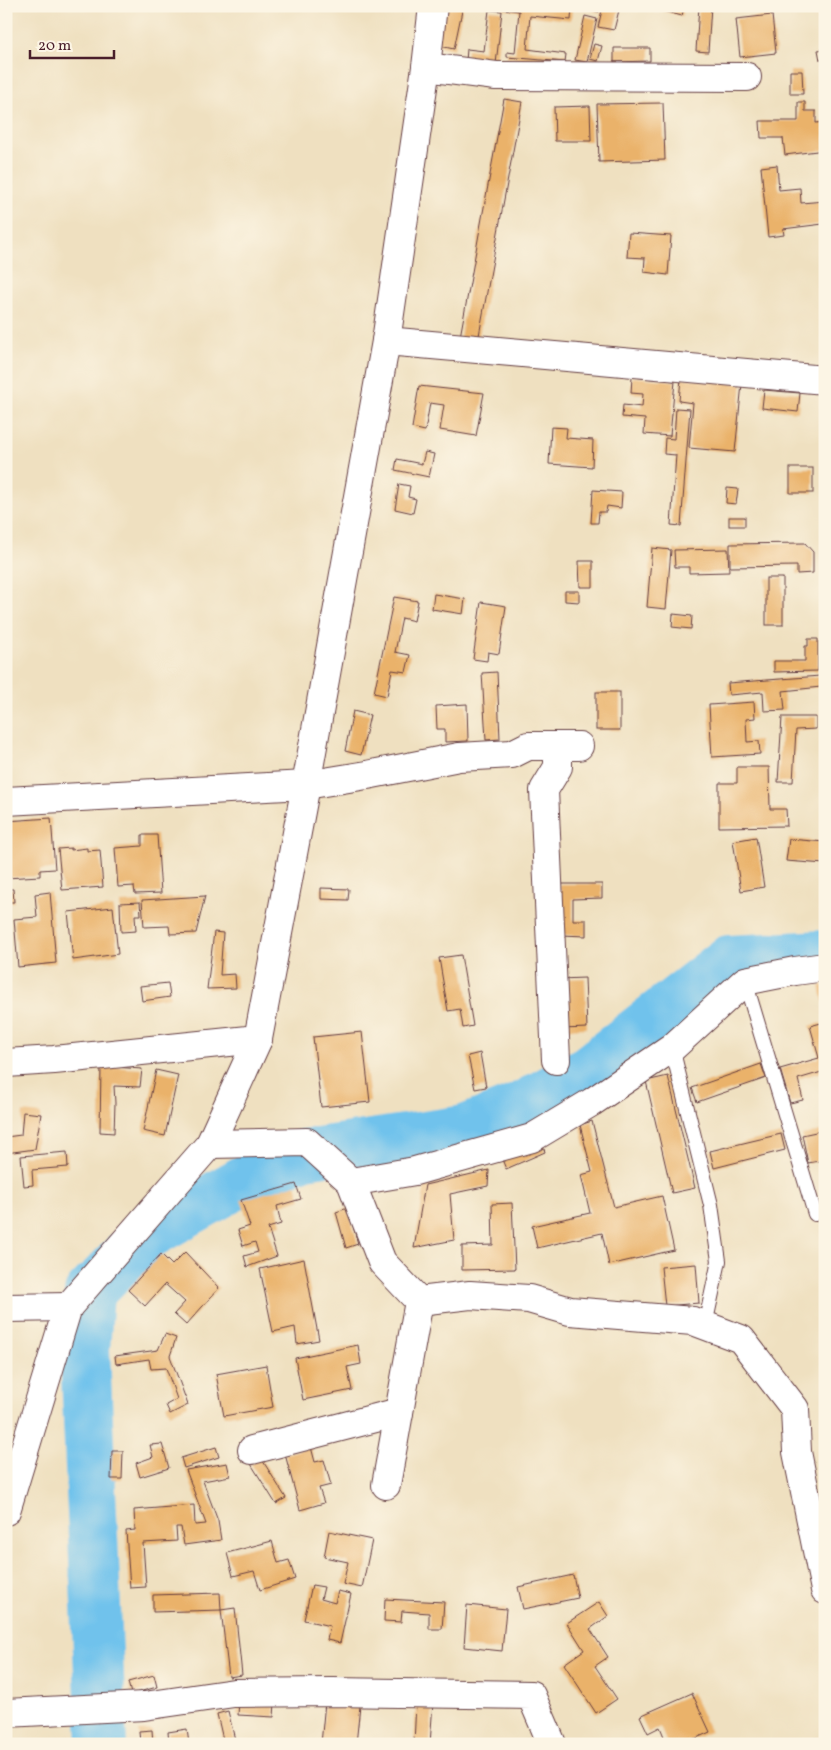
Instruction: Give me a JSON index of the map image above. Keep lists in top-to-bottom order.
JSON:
{
  "scale_bar": "20 m"
}
